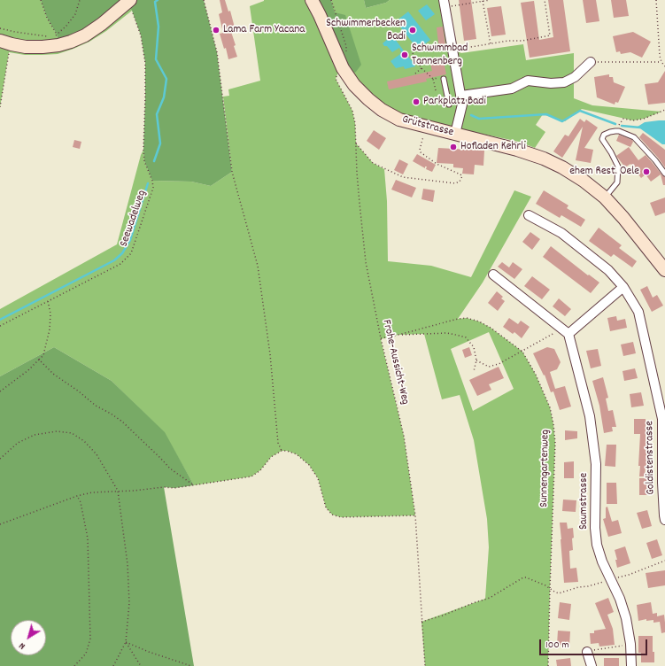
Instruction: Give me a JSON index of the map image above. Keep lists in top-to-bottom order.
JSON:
{
  "streets": {
    "main road": ["Grütstrasse"],
    "street": ["Goldistenstrasse", "Saumstrasse"],
    "path": ["Seewadelweg", "Frohe-Aussicht-Weg", "Sunnengartenweg"]
  },
  "crossings": [
    ["Grütstrasse", "Frohe-Aussicht-Weg"],
    ["Frohe-Aussicht-Weg", "Sunnengartenweg"]
  ],
  "places": [
    "Lama Farm Yacana",
    "Schwimmerbecken Badi",
    "Schwimmbad Tannenberg",
    "Parkplatz Badi",
    "Hofladen Kehrli",
    "ehem Rest. Oele"
  ],
  "scale_bar": "100 m",
  "north": "bottom left"
}
